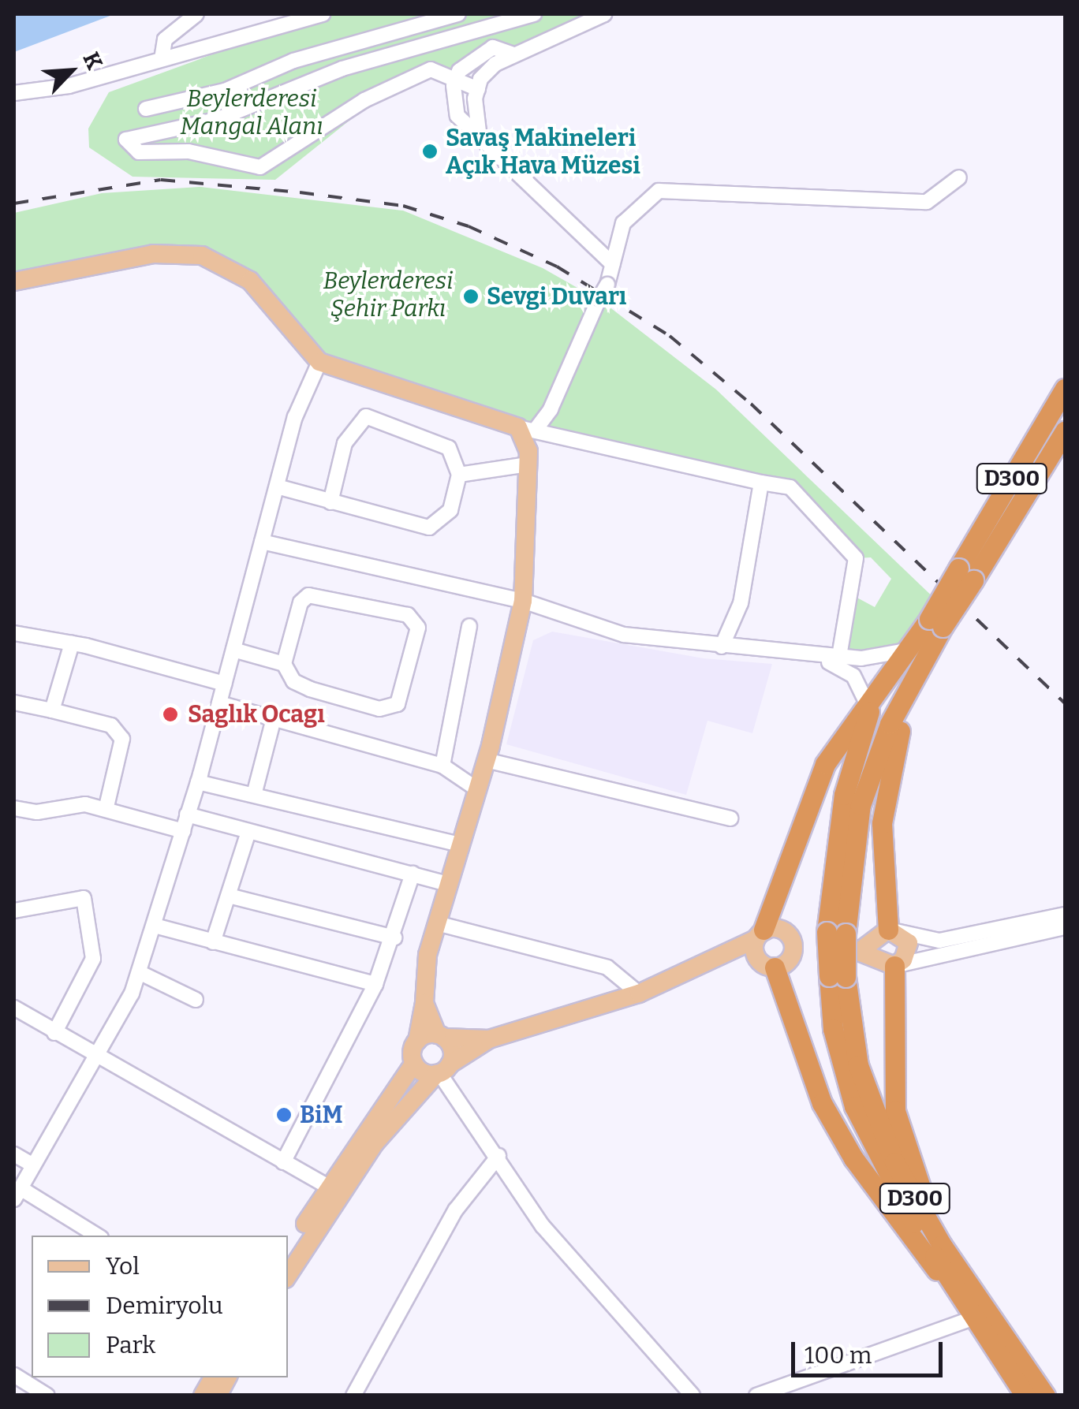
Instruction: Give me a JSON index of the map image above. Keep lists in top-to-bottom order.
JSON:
{
  "streets": {
    "highway": ["D300"]
  },
  "parks": ["Beylerderesi Mangal Alanı", "Beylerderesi Şehir Parkı"],
  "places": [
    "Savaş Makineleri Açık Hava Müzesi",
    "Sevgi Duvarı",
    "Saglık Ocagı",
    "BiM"
  ],
  "legend": ["Yol", "Demiryolu", "Park"],
  "scale_bar": "100 m",
  "north": "top right"
}
